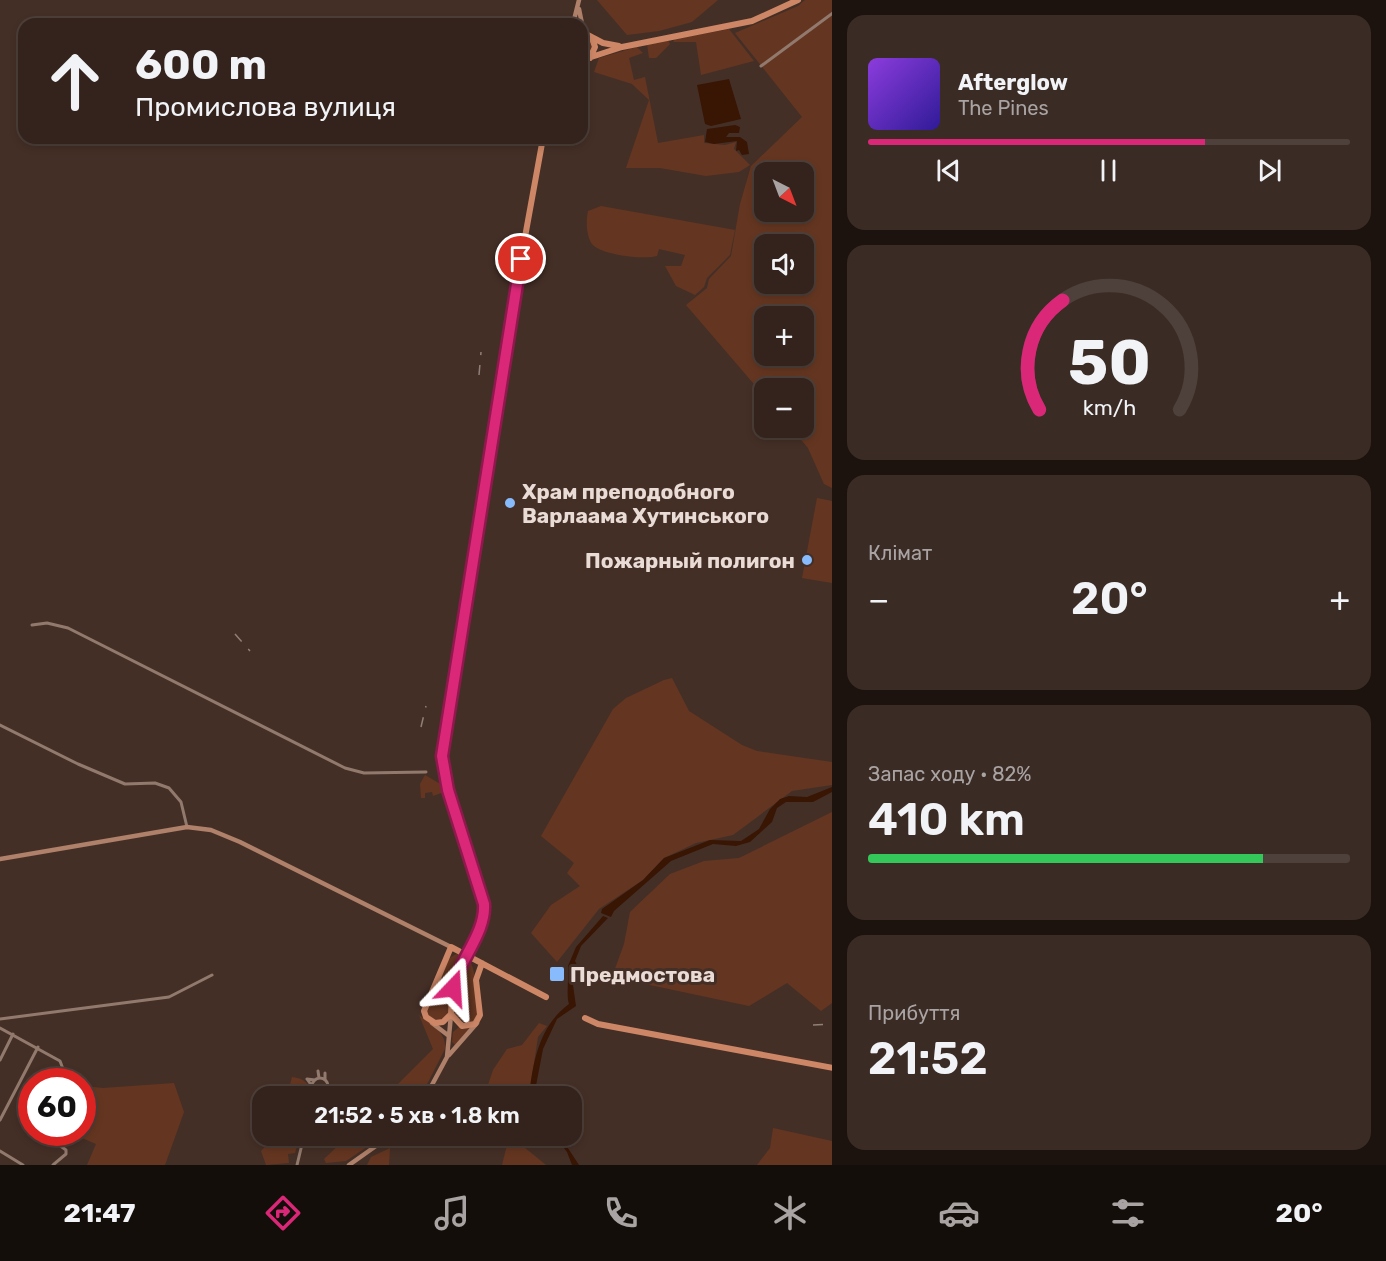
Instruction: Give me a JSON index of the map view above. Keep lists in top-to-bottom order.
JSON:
{
  "places": {
    "other": ["Храм преподобного Варлаама Хутинського", "Пожарный полигон"],
    "transit": ["Предмостова"]
  },
  "north": "bottom right",
  "page": {
    "turn": ["600 m", "Промислова вулиця"],
    "song": ["Afterglow", "The Pines"],
    "map_buttons": ["+", "−"],
    "tile": [
      "Клімат",
      ["Запас ходу · 82%", "410 km"],
      ["Прибуття", "21:52"]
    ],
    "heat": ["−", "20°", "+"],
    "limit": "60",
    "trip": "21:52 · 5 хв · 1.8 km",
    "tabs": ["21:47", "20°"],
    "gauge": ["50", "km/h"]
  }
}
